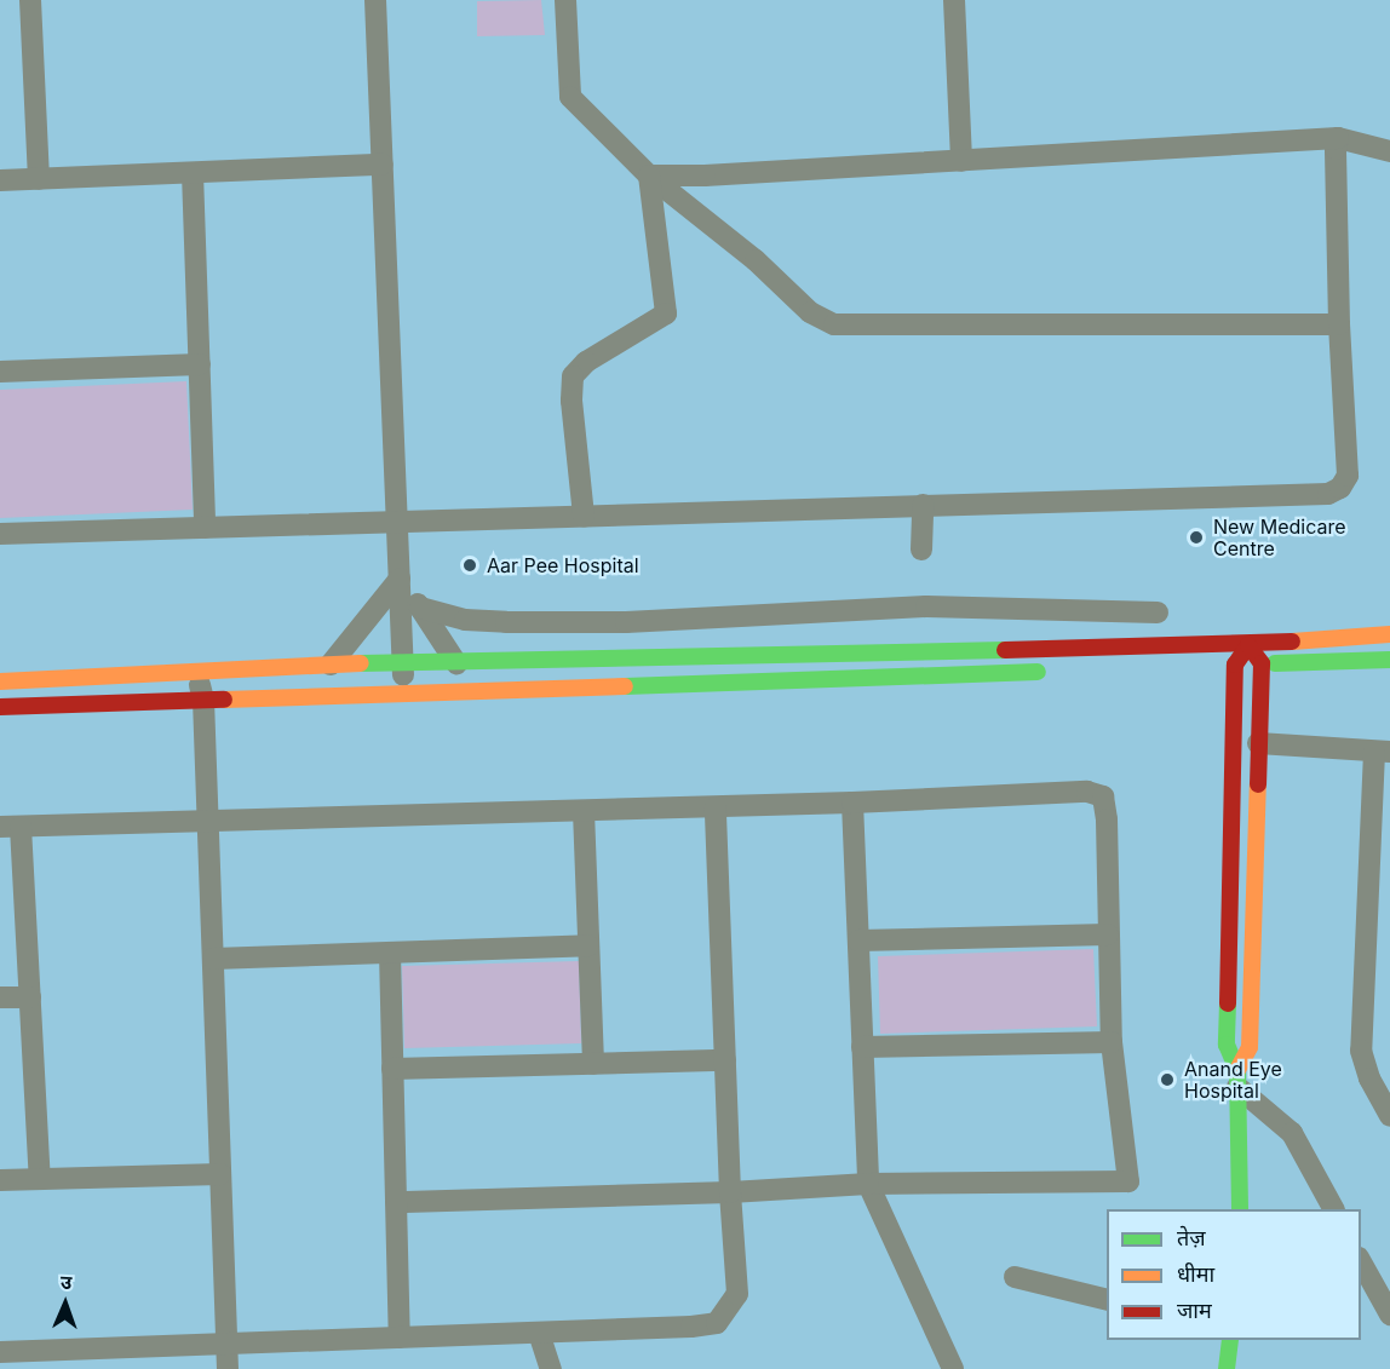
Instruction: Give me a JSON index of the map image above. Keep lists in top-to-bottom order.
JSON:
{
  "places": ["New Medicare Centre", "Aar Pee Hospital", "Anand Eye Hospital"],
  "legend": ["तेज़", "धीमा", "जाम"],
  "north": "top"
}
